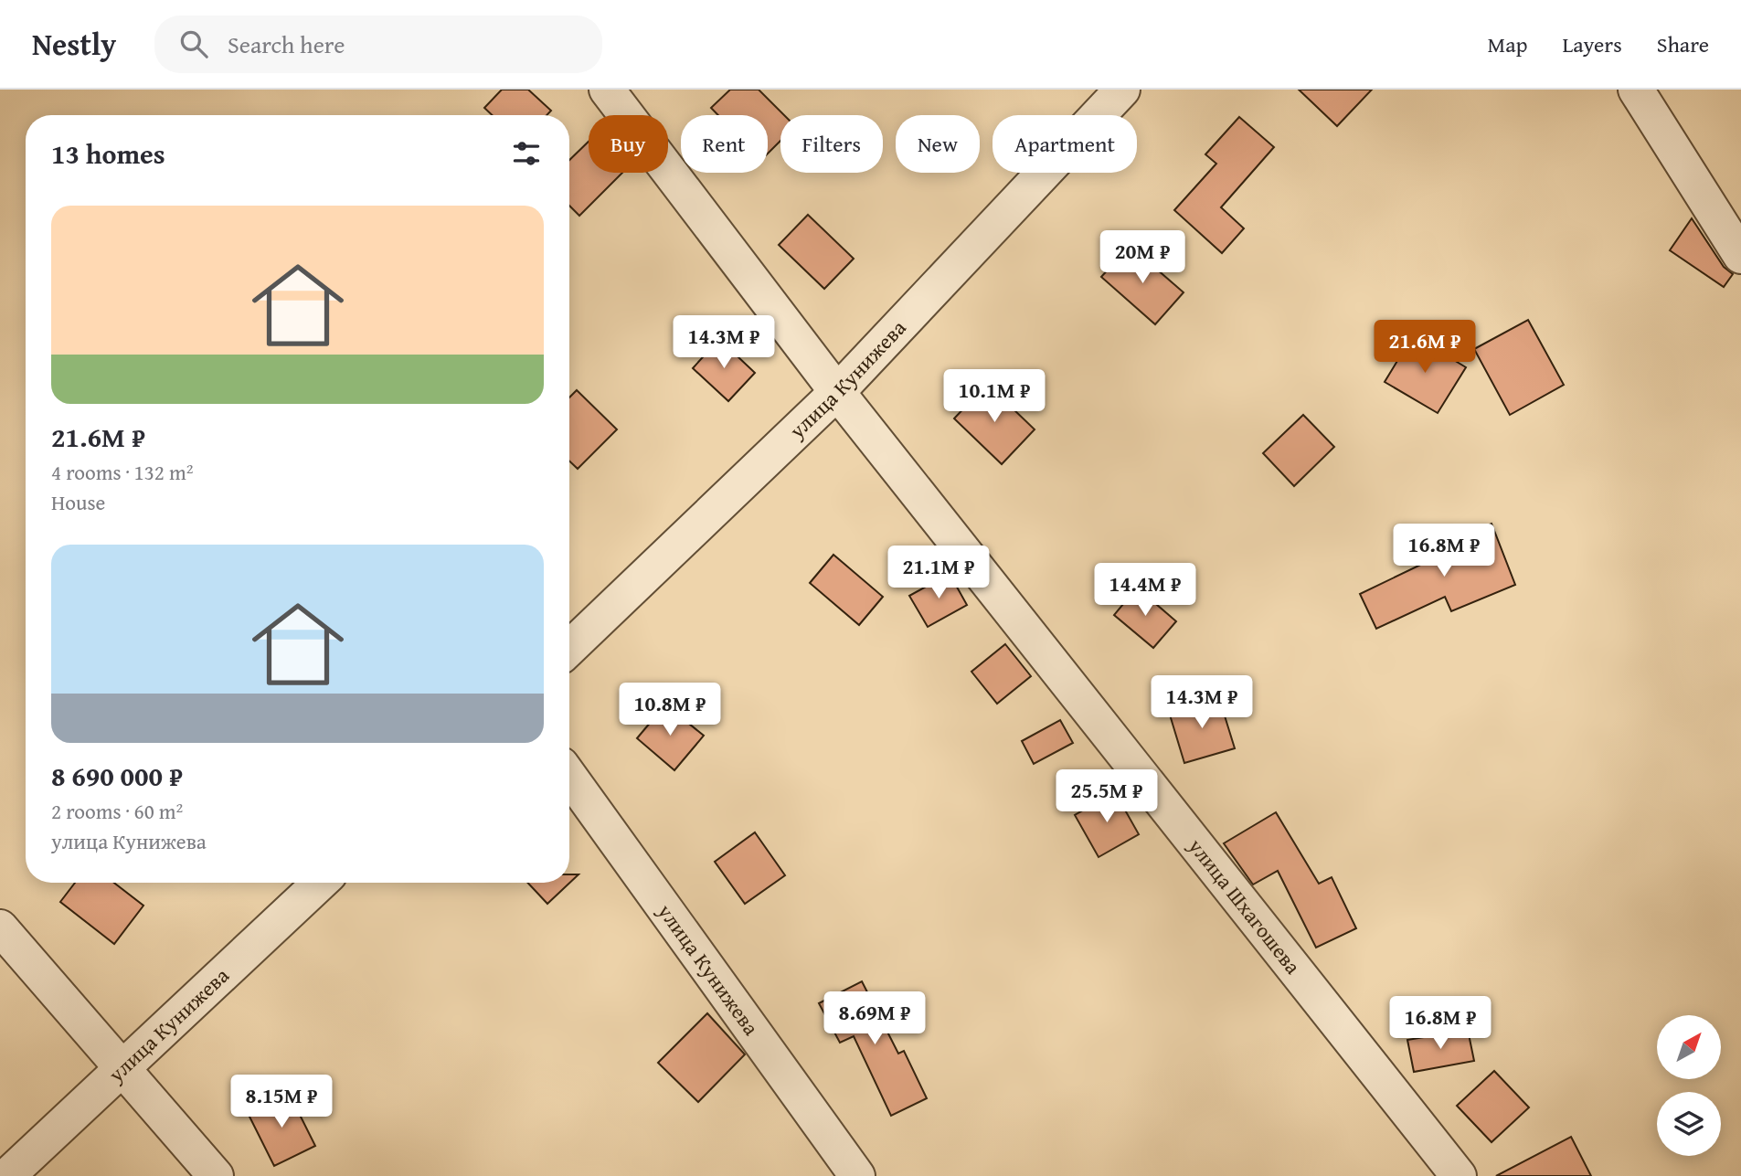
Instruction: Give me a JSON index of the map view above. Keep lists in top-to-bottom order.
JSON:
{
  "streets": {
    "street": ["улица Кунижева", "улица Шхагошева"]
  },
  "crossings": [
    ["улица Кунижева", "улица Шхагошева"]
  ],
  "north": "top right",
  "page": {
    "header": "Nestly",
    "search": "Search here",
    "nav": ["Map", "Layers", "Share"],
    "chip": [
      "Buy",
      "Rent",
      "Filters",
      "New",
      "Apartment"
    ],
    "heading": "13 homes",
    "list": [
      {
        "name": "21.6M ₽",
        "note": "4 rooms · 132 m² · House"
      },
      {
        "name": "8 690 000 ₽",
        "note": "2 rooms · 60 m² · улица Кунижева"
      }
    ],
    "price": [
      "20M ₽",
      "14.3M ₽",
      "21.6M ₽",
      "10.1M ₽",
      "16.8M ₽",
      "21.1M ₽",
      "14.4M ₽",
      "14.3M ₽",
      "10.8M ₽",
      "25.5M ₽",
      "8.69M ₽",
      "16.8M ₽",
      "8.15M ₽"
    ]
  }
}
